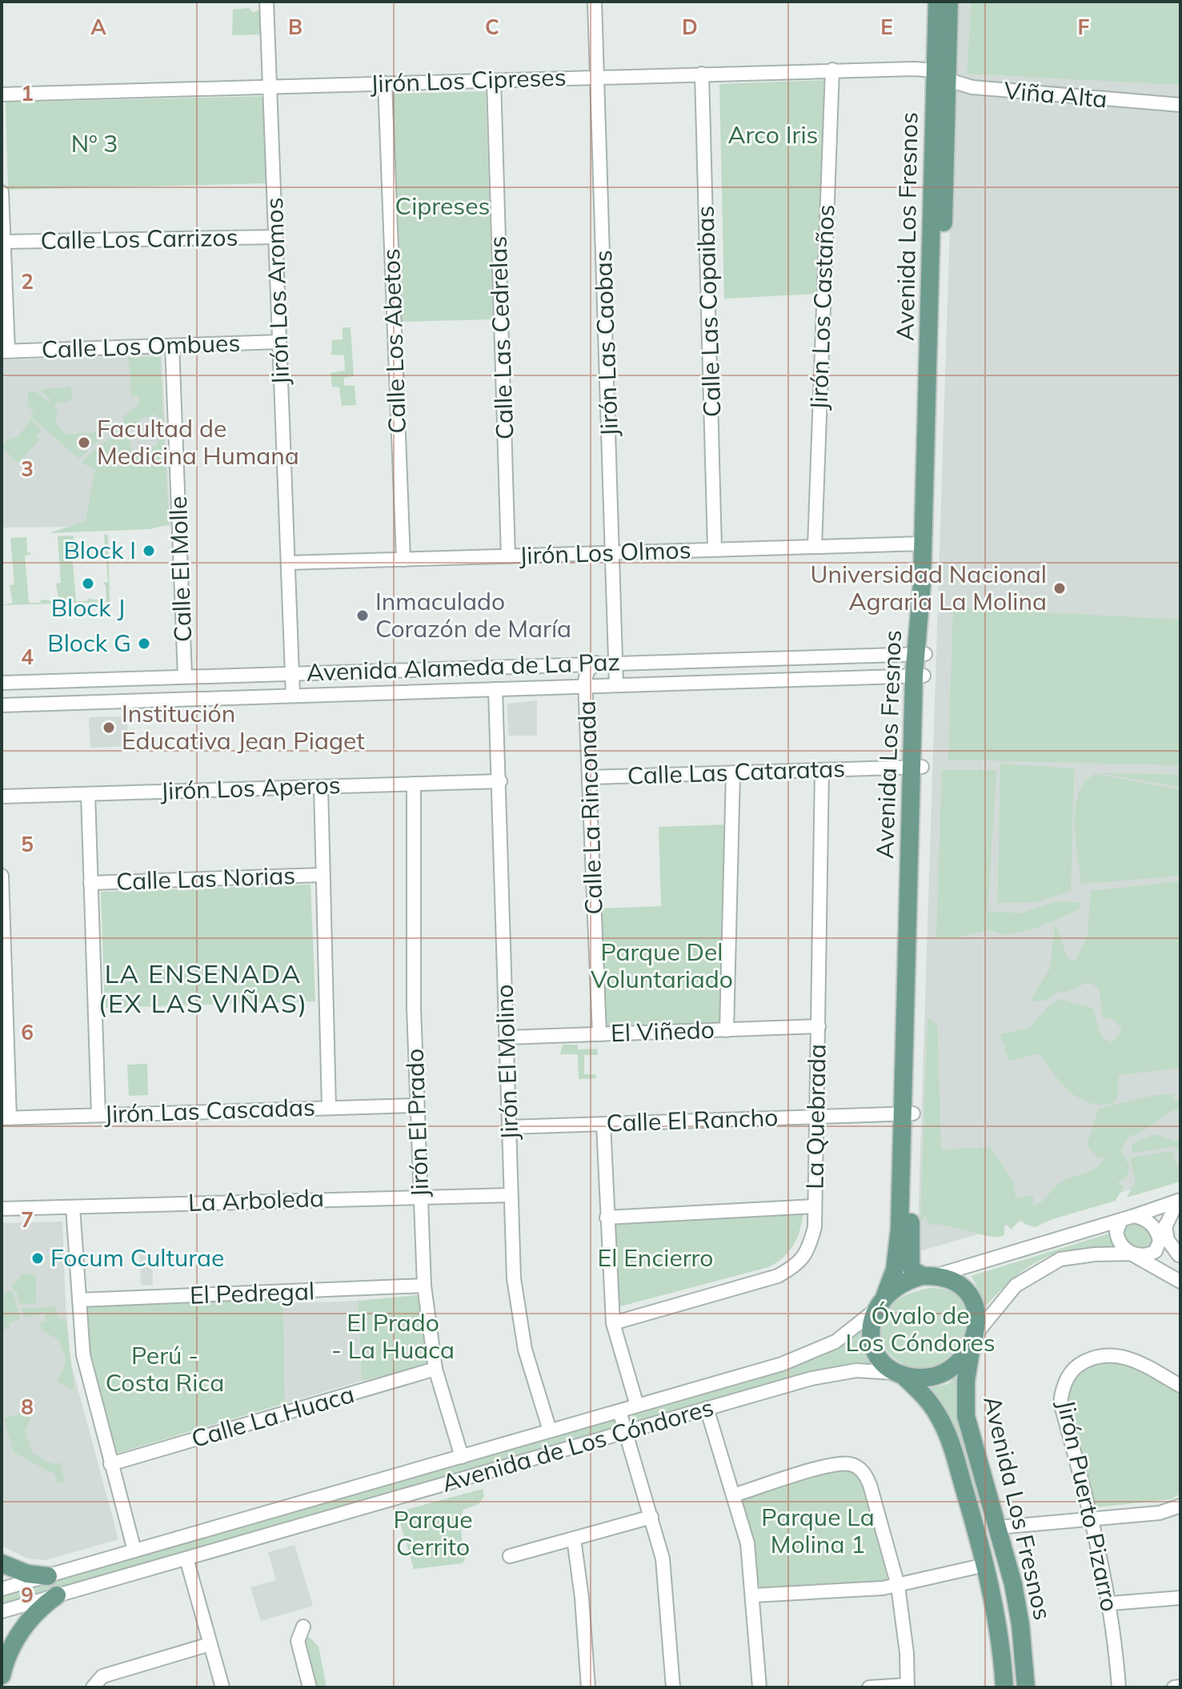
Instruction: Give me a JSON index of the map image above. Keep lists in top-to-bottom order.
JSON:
{
  "streets": {
    "main road": ["Avenida Los Fresnos"],
    "street": [
      "Jirón Los Cipreses",
      "Viña Alta",
      "Calle Los Carrizos",
      "Jirón Los Aromos",
      "Jirón Los Castaños",
      "Calle Las Copaibas",
      "Calle Las Cedrelas",
      "Calle Los Abetos",
      "Jirón Las Caobas",
      "Calle Los Ombues",
      "Jirón Los Olmos",
      "Calle El Molle",
      "Avenida Alameda de La Paz",
      "Calle Las Cataratas",
      "Jirón Los Aperos",
      "Calle La Rinconada",
      "Calle Las Norias",
      "El Viñedo",
      "Jirón El Molino",
      "Jirón Las Cascadas",
      "La Quebrada",
      "Calle El Rancho",
      "Jirón El Prado",
      "La Arboleda",
      "El Pedregal",
      "Calle La Huaca",
      "Avenida de Los Cóndores",
      "Jirón Puerto Pizarro"
    ]
  },
  "crossings": [
    ["Jirón Los Cipreses", "Viña Alta"],
    ["Jirón Los Cipreses", "Avenida Los Fresnos"],
    ["Jirón Los Cipreses", "Jirón Los Aromos"],
    ["Jirón Los Cipreses", "Jirón Los Castaños"],
    ["Jirón Los Cipreses", "Calle Las Copaibas"],
    ["Jirón Los Cipreses", "Calle Las Cedrelas"],
    ["Jirón Los Cipreses", "Calle Los Abetos"],
    ["Jirón Los Cipreses", "Jirón Las Caobas"],
    ["Viña Alta", "Avenida Los Fresnos"],
    ["Avenida Los Fresnos", "Jirón Los Olmos"],
    ["Avenida Los Fresnos", "Avenida Alameda de La Paz"],
    ["Avenida Los Fresnos", "Calle Las Cataratas"],
    ["Avenida Los Fresnos", "Calle El Rancho"],
    ["Avenida Los Fresnos", "Avenida de Los Cóndores"],
    ["Calle Los Carrizos", "Jirón Los Aromos"],
    ["Jirón Los Aromos", "Calle Los Ombues"],
    ["Jirón Los Aromos", "Jirón Los Olmos"],
    ["Jirón Los Aromos", "Avenida Alameda de La Paz"],
    ["Jirón Los Castaños", "Jirón Los Olmos"],
    ["Calle Las Copaibas", "Jirón Los Olmos"],
    ["Calle Las Cedrelas", "Jirón Los Olmos"],
    ["Calle Los Abetos", "Jirón Los Olmos"],
    ["Jirón Las Caobas", "Jirón Los Olmos"],
    ["Jirón Las Caobas", "Avenida Alameda de La Paz"],
    ["Calle Los Ombues", "Calle El Molle"],
    ["Calle El Molle", "Avenida Alameda de La Paz"],
    ["Avenida Alameda de La Paz", "Calle La Rinconada"],
    ["Avenida Alameda de La Paz", "Jirón El Molino"],
    ["Calle Las Cataratas", "Calle La Rinconada"],
    ["Calle Las Cataratas", "La Quebrada"],
    ["Jirón Los Aperos", "Jirón El Molino"],
    ["Jirón Los Aperos", "Jirón El Prado"],
    ["Calle La Rinconada", "El Viñedo"],
    ["El Viñedo", "Jirón El Molino"],
    ["El Viñedo", "La Quebrada"],
    ["Jirón El Molino", "Calle El Rancho"],
    ["Jirón El Molino", "La Arboleda"],
    ["Jirón El Molino", "Avenida de Los Cóndores"],
    ["Jirón Las Cascadas", "Jirón El Prado"],
    ["La Quebrada", "Calle El Rancho"],
    ["Jirón El Prado", "La Arboleda"],
    ["Jirón El Prado", "El Pedregal"],
    ["Jirón El Prado", "Calle La Huaca"],
    ["Jirón El Prado", "Avenida de Los Cóndores"]
  ],
  "districts": ["LA ENSENADA (EX LAS VIÑAS)"],
  "parks": [
    "Arco Iris",
    "Nº 3",
    "Cipreses",
    "Parque Del Voluntariado",
    "El Encierro",
    "Óvalo de Los Cóndores",
    "El Prado - La Huaca",
    "Perú - Costa Rica",
    "Parque La Molina 1",
    "Parque Cerrito"
  ],
  "places": [
    "Facultad de Medicina Humana",
    "Block I",
    "Block J",
    "Universidad Nacional Agraria La Molina",
    "Inmaculado Corazón de María",
    "Block G",
    "Institución Educativa Jean Piaget",
    "Focum Culturae"
  ],
  "grid": {
    "columns": [
      "A",
      "B",
      "C",
      "D",
      "E",
      "F"
    ],
    "rows": [
      "1",
      "2",
      "3",
      "4",
      "5",
      "6",
      "7",
      "8",
      "9"
    ]
  }
}
